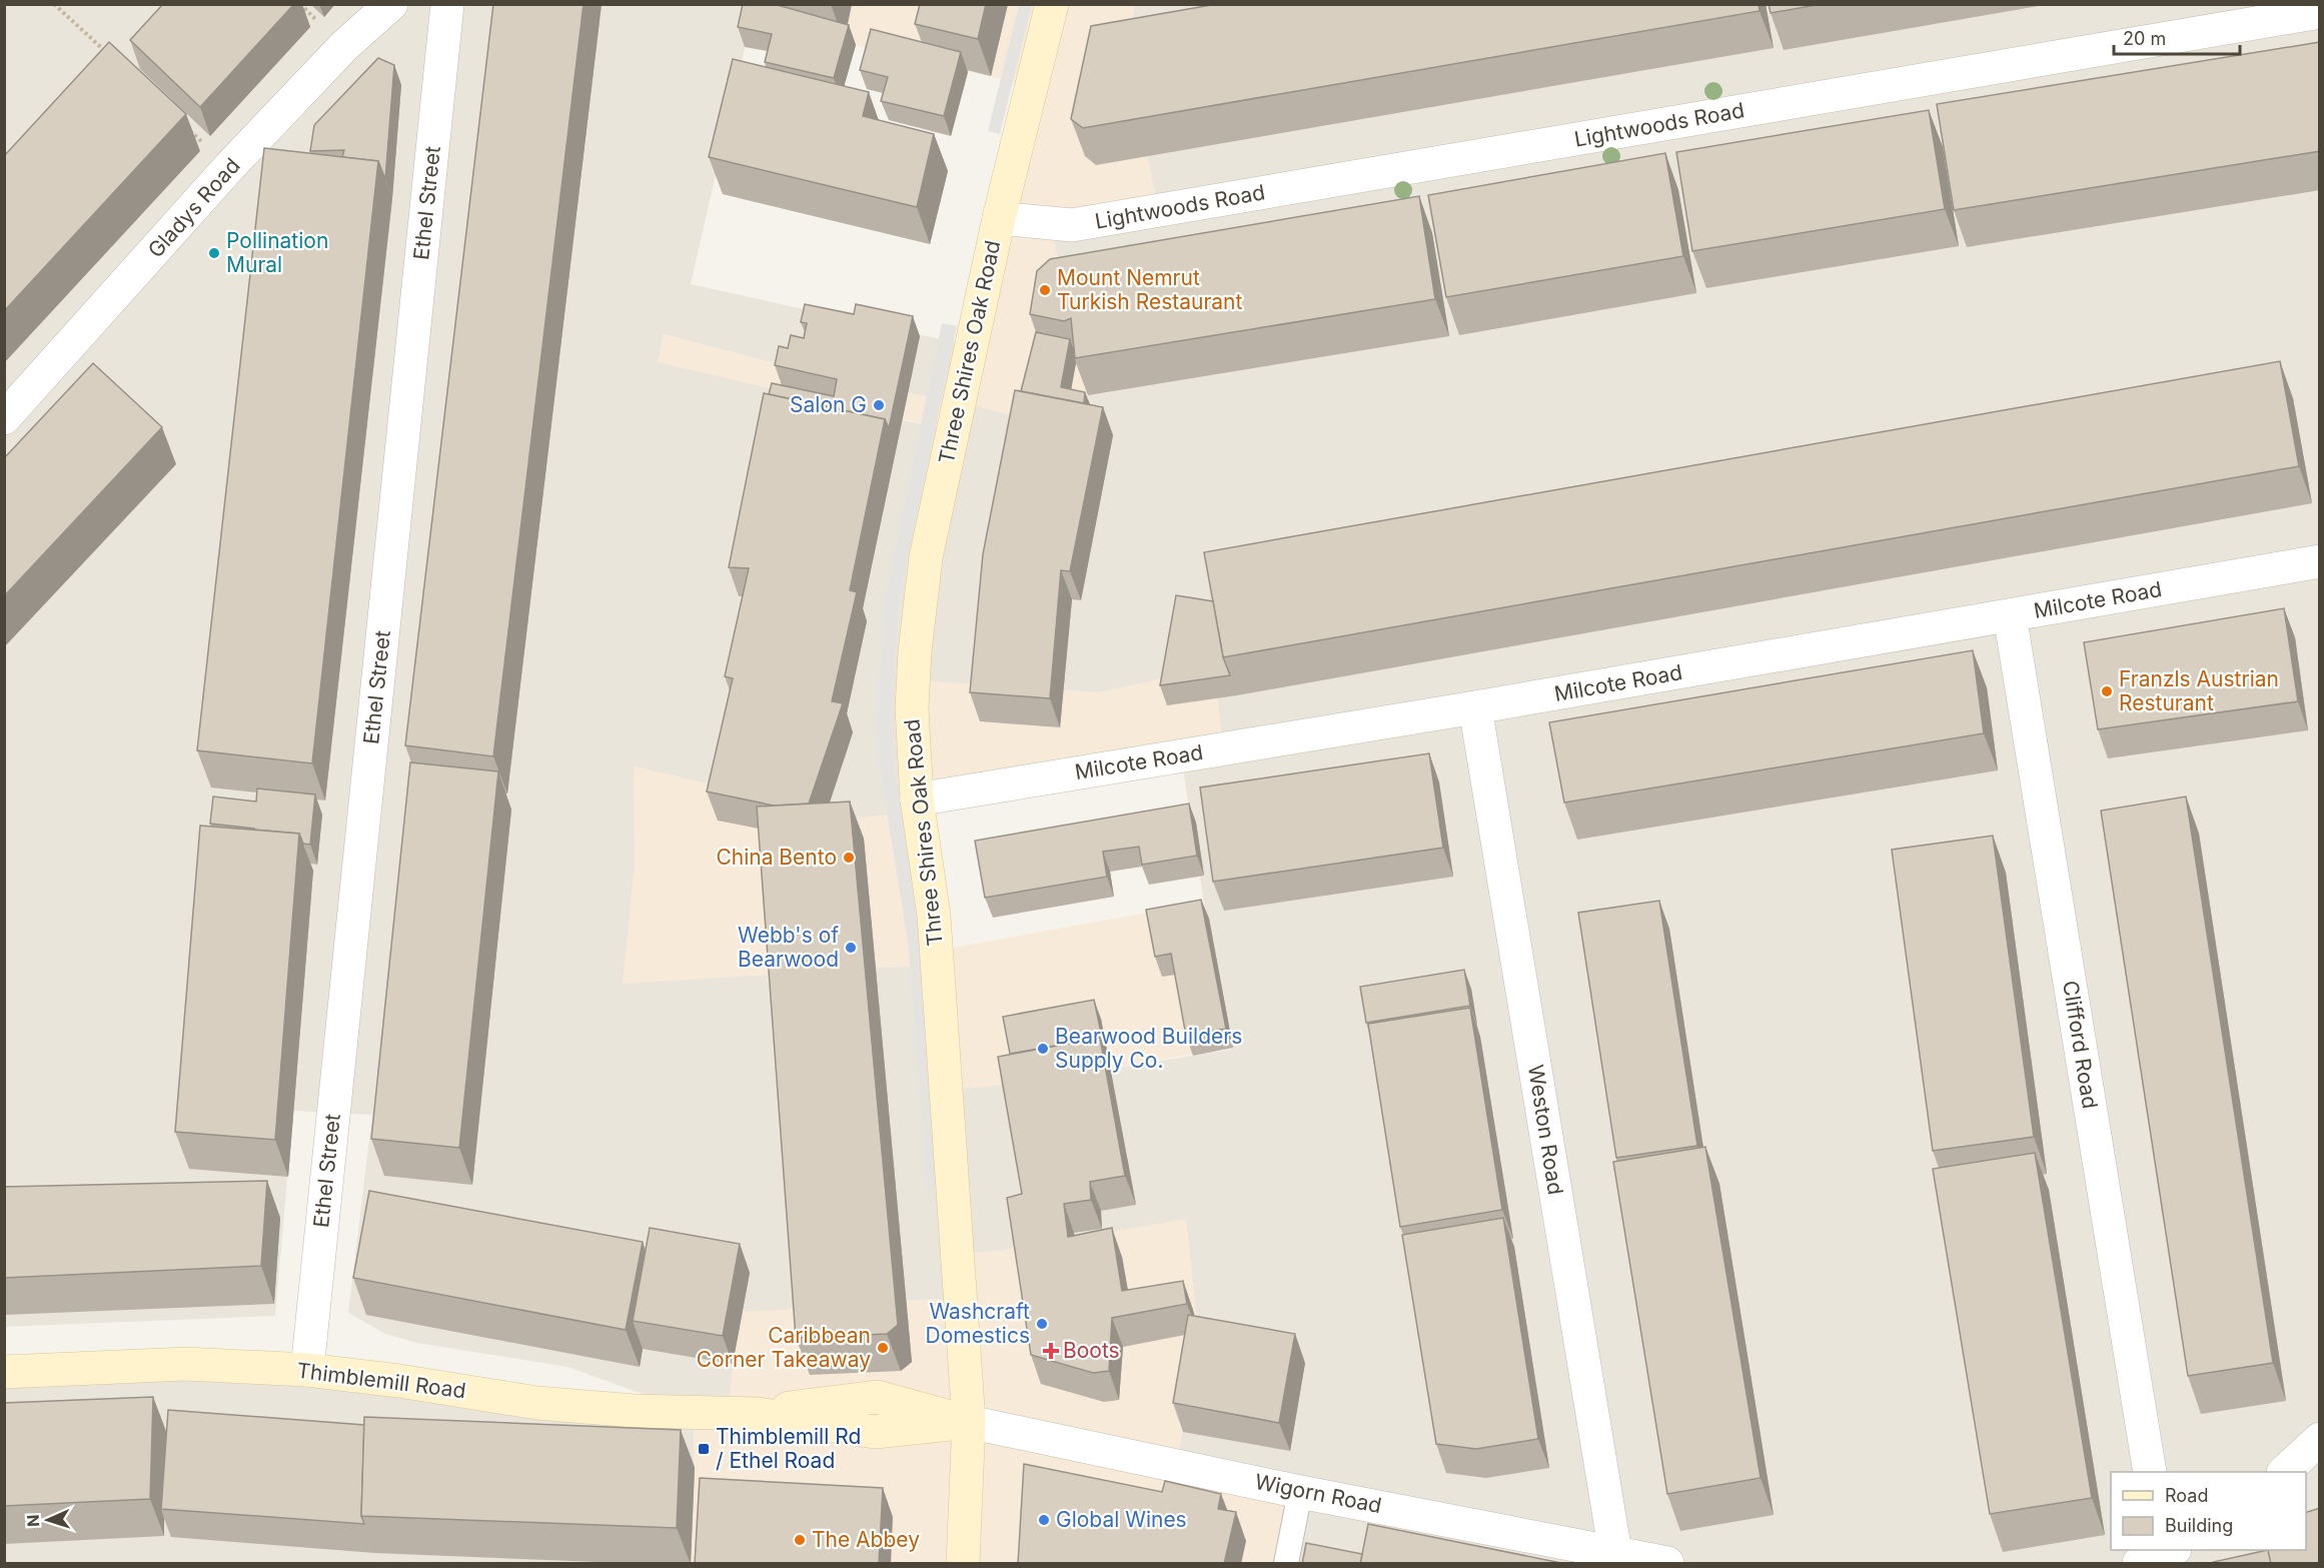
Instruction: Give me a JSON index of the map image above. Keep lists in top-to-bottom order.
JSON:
{
  "streets": {
    "main road": ["Three Shires Oak Road", "Thimblemill Road"],
    "street": [
      "Lightwoods Road",
      "Ethel Street",
      "Gladys Road",
      "Milcote Road",
      "Clifford Road",
      "Weston Road",
      "Wigorn Road"
    ]
  },
  "crossings": [
    ["Lightwoods Road", "Three Shires Oak Road"],
    ["Ethel Street", "Thimblemill Road"],
    ["Three Shires Oak Road", "Milcote Road"],
    ["Three Shires Oak Road", "Thimblemill Road"],
    ["Three Shires Oak Road", "Wigorn Road"],
    ["Milcote Road", "Clifford Road"],
    ["Milcote Road", "Weston Road"],
    ["Weston Road", "Wigorn Road"],
    ["Thimblemill Road", "Wigorn Road"]
  ],
  "places": {
    "other": [
      "Pollination Mural",
      "Mount Nemrut Turkish Restaurant",
      "Salon G",
      "Franzls Austrian Resturant",
      "China Bento",
      "Webb's of Bearwood",
      "Bearwood Builders Supply Co.",
      "Washcraft Domestics",
      "Caribbean Corner Takeaway",
      "Global Wines",
      "The Abbey"
    ],
    "health": ["Boots"],
    "transit": ["Thimblemill Rd / Ethel Road"]
  },
  "legend": ["Road", "Building"],
  "scale_bar": "20 m",
  "north": "left"
}
